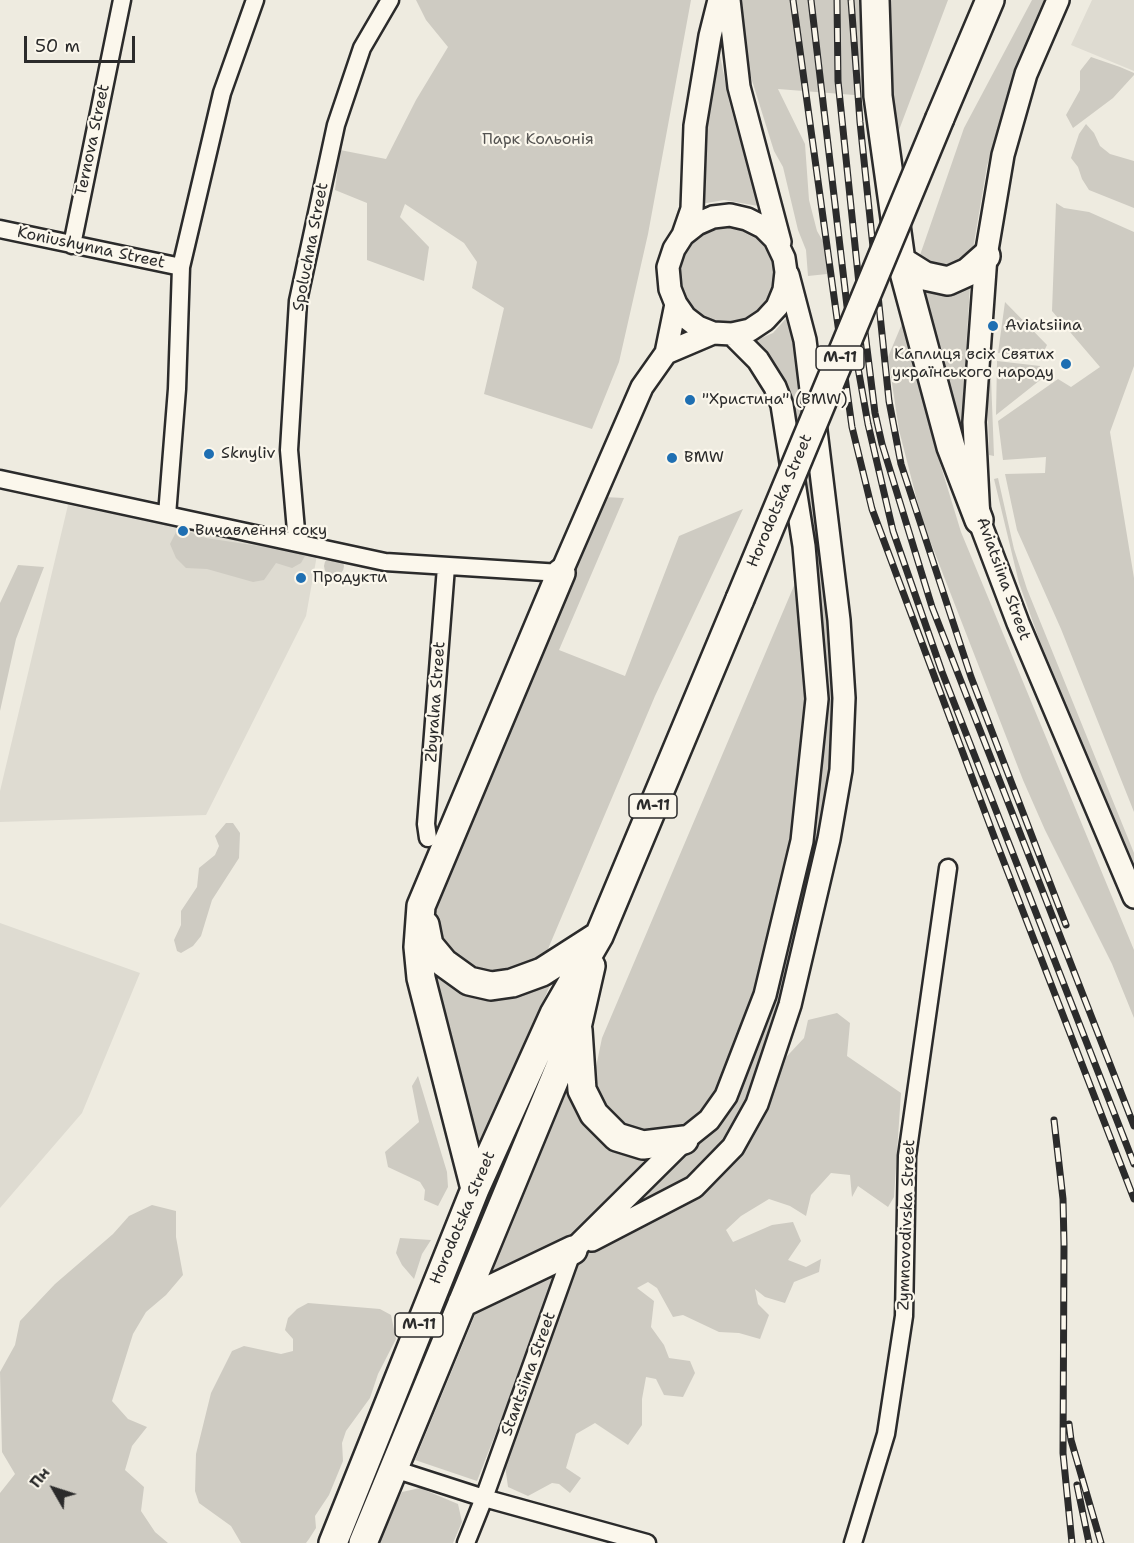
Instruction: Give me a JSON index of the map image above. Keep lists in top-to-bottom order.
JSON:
{
  "streets": {
    "main road": ["М-11", "Horodotska Street"],
    "street": [
      "Ternova Street",
      "Spoluchna Street",
      "Koniushynna Street",
      "Aviatsiina Street",
      "Zbyralna Street",
      "Zymnovodivska Street",
      "Stantsiina Street"
    ]
  },
  "crossings": [
    ["Ternova Street", "Koniushynna Street"]
  ],
  "parks": ["Парк Кольонія"],
  "places": [
    "Aviatsiina",
    "Каплиця всіх Святих українського народу",
    "\"Христина\" (BMW)",
    "Sknyliv",
    "BMW",
    "Вичавлення соку",
    "Продукти"
  ],
  "scale_bar": "50 m",
  "north": "top left"
}
